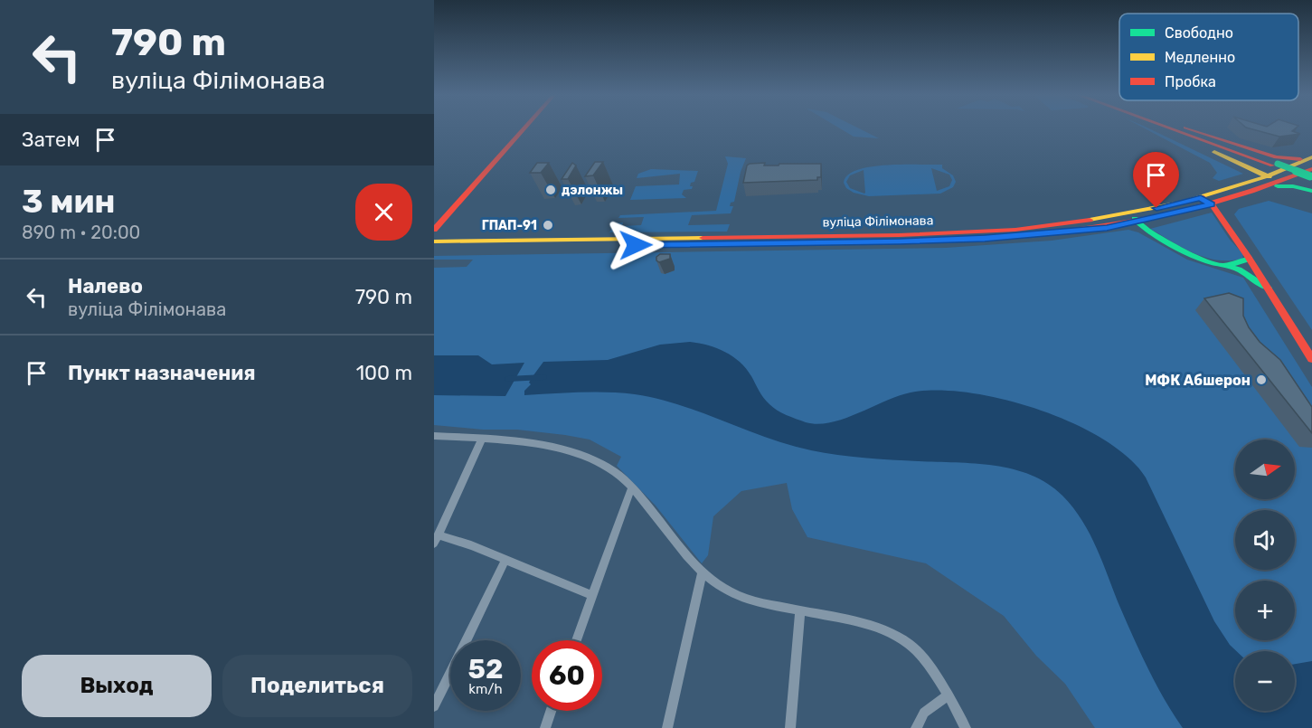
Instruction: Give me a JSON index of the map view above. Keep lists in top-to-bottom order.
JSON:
{
  "streets": {
    "main road": ["вуліца Філімонава"]
  },
  "places": ["дэлонжы", "ГПАП-91", "МФК Абшерон"],
  "legend": ["Свободно", "Медленно", "Пробка"],
  "north": "right",
  "page": {
    "turn": ["790 m", "вуліца Філімонава"],
    "then": "Затем",
    "heading": ["3 мин", "890 m · 20:00"],
    "list": [
      {
        "name": "Налево",
        "note": "вуліца Філімонава",
        "value": "790 m"
      },
      {
        "name": "Пункт назначения",
        "value": "100 m"
      }
    ],
    "map_buttons": ["+", "−"],
    "speed": "52 km/h",
    "limit": "60",
    "buttons": ["Выход", "Поделиться"]
  }
}
